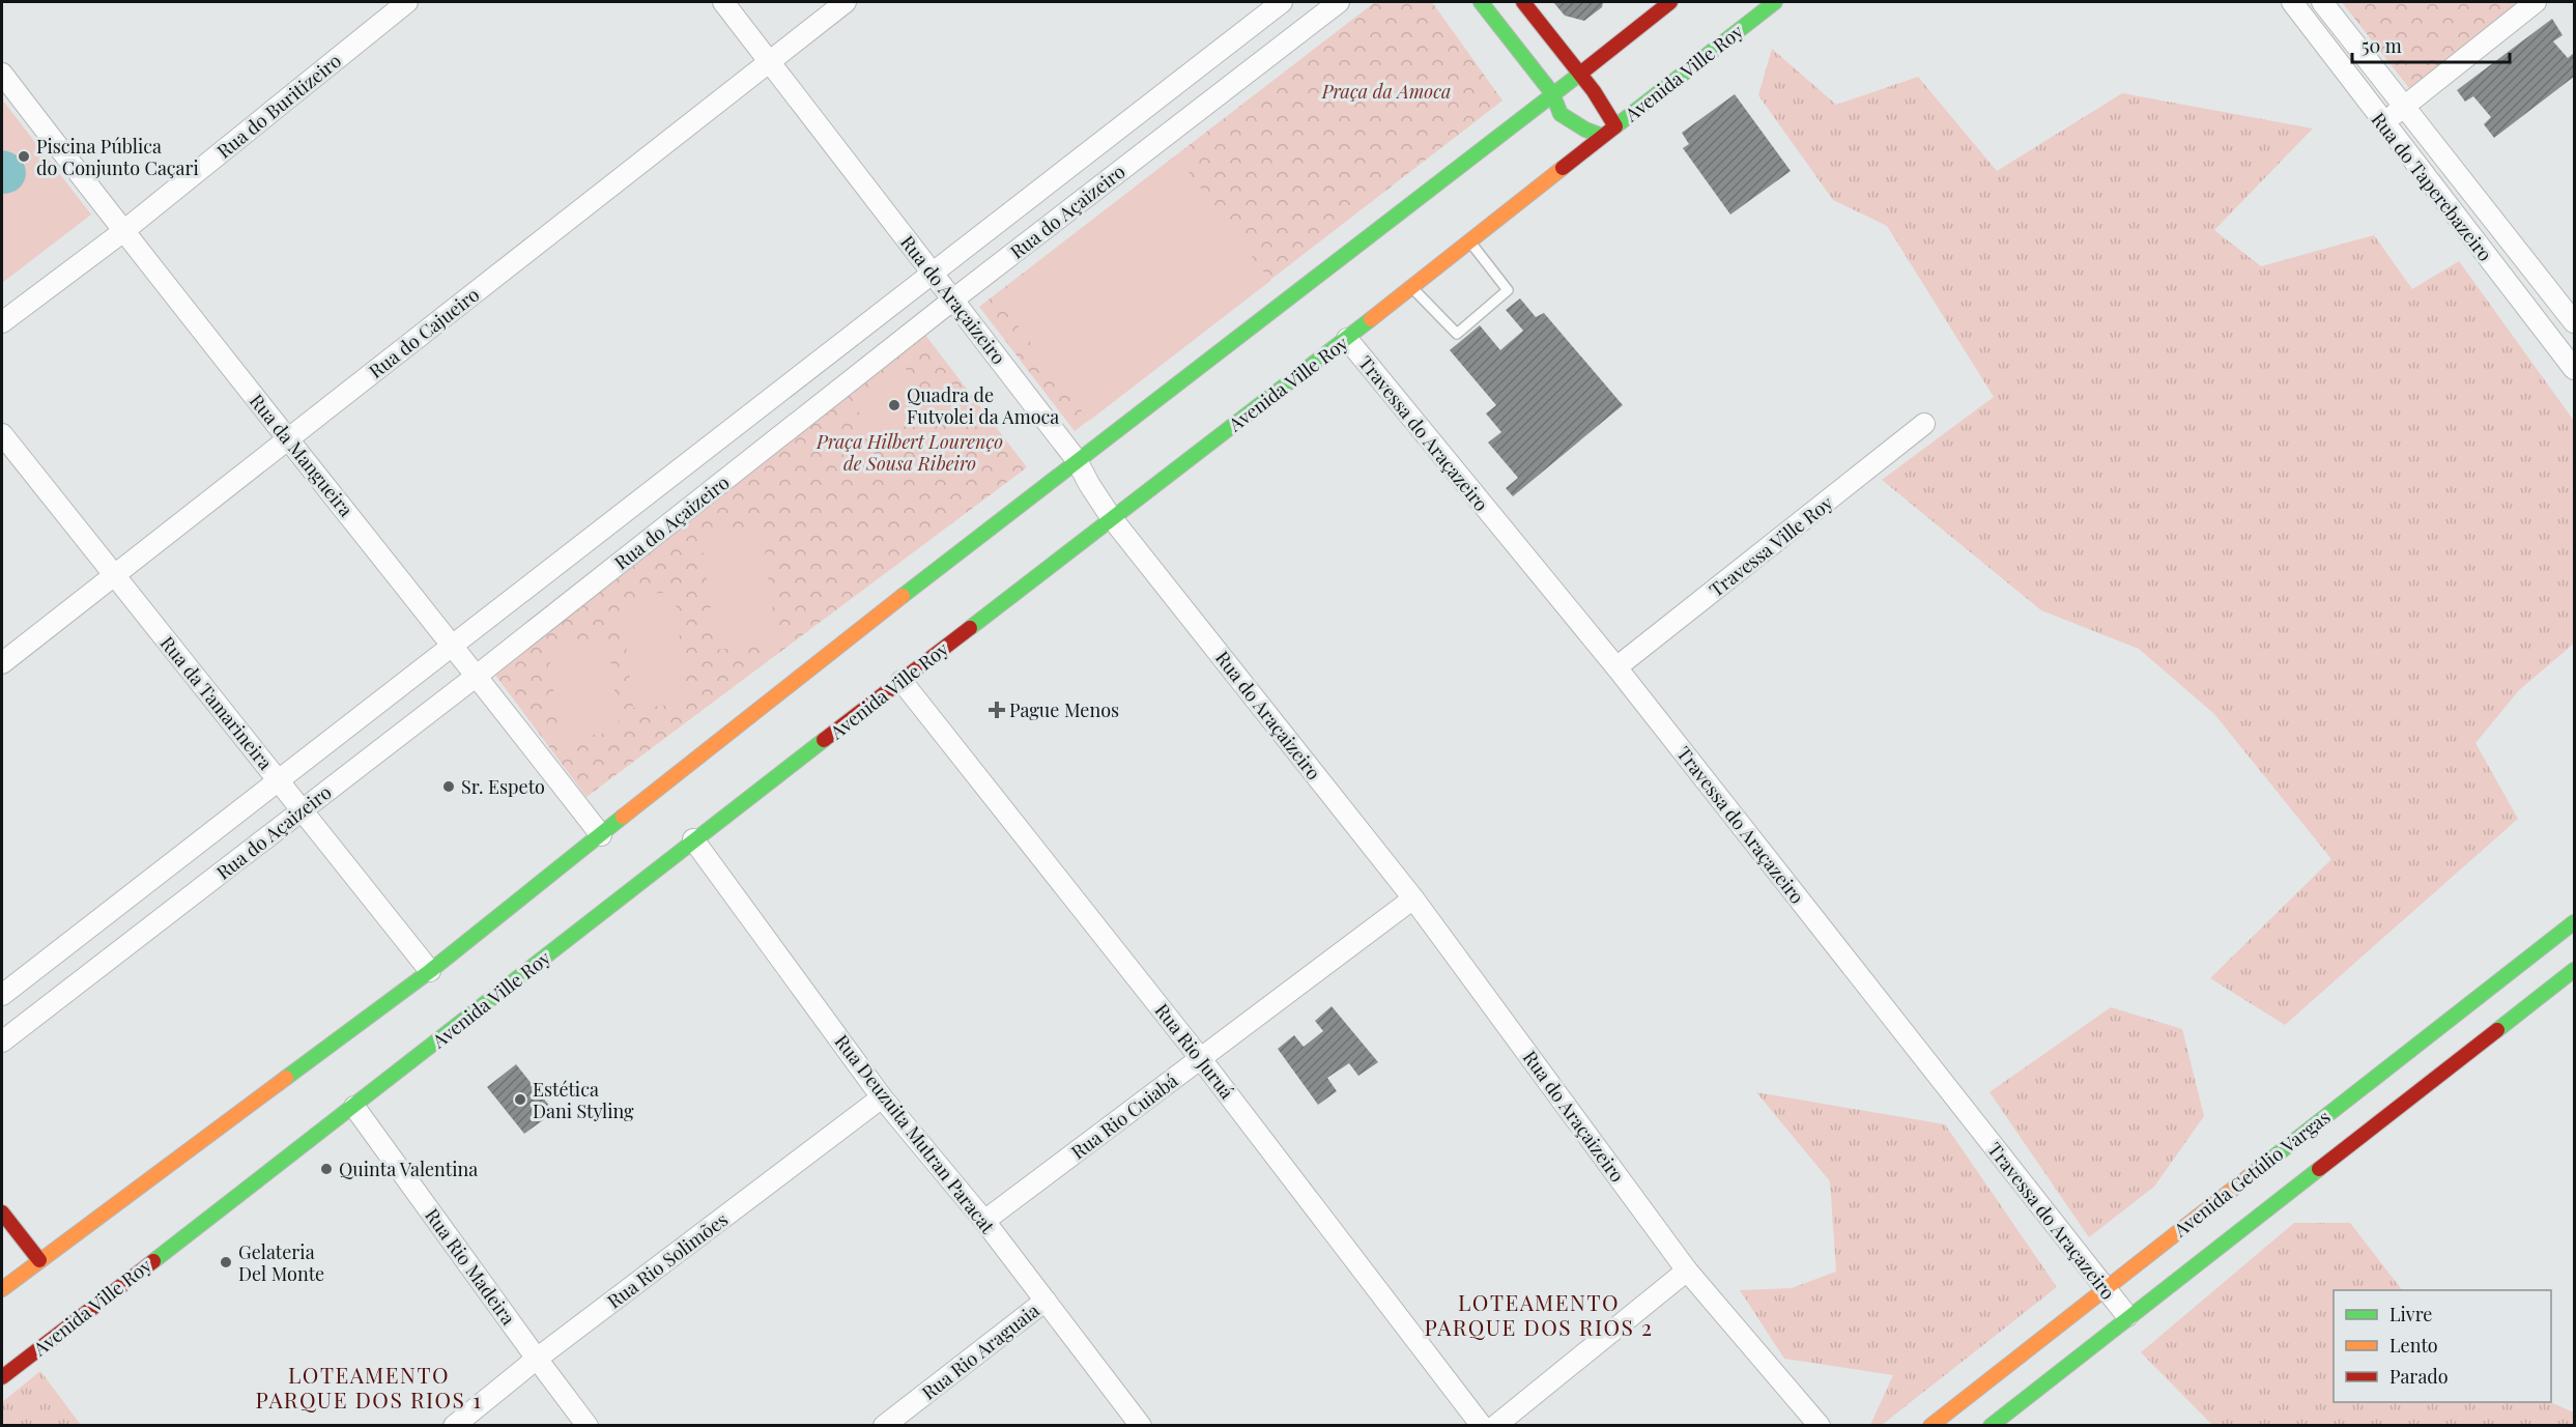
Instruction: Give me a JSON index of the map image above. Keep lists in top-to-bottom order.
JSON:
{
  "streets": {
    "main road": ["Avenida Ville Roy", "Avenida Getúlio Vargas"],
    "street": [
      "Rua do Buritizeiro",
      "Rua do Taperebazeiro",
      "Rua do Açaizeiro",
      "Rua do Araçaizeiro",
      "Rua do Cajueiro",
      "Travessa do Araçazeiro",
      "Rua da Mangueira",
      "Travessa Ville Roy",
      "Rua da Tamarineira",
      "Rua Rio Juruá",
      "Rua Rio Cuiabá",
      "Rua Deuzuita Mutran Paracat",
      "Rua Rio Solimões",
      "Rua Rio Madeira",
      "Rua Rio Araguaia"
    ]
  },
  "crossings": [
    ["Avenida Ville Roy", "Rua do Araçaizeiro"],
    ["Avenida Ville Roy", "Travessa do Araçazeiro"],
    ["Avenida Ville Roy", "Rua Rio Juruá"],
    ["Avenida Ville Roy", "Rua Deuzuita Mutran Paracat"],
    ["Avenida Ville Roy", "Rua Rio Madeira"],
    ["Rua do Buritizeiro", "Rua da Mangueira"],
    ["Rua do Açaizeiro", "Rua do Araçaizeiro"],
    ["Rua do Açaizeiro", "Rua da Mangueira"],
    ["Rua do Açaizeiro", "Rua da Tamarineira"],
    ["Rua do Araçaizeiro", "Rua do Cajueiro"],
    ["Rua do Araçaizeiro", "Rua Rio Cuiabá"],
    ["Rua do Cajueiro", "Rua da Mangueira"],
    ["Rua do Cajueiro", "Rua da Tamarineira"],
    ["Travessa do Araçazeiro", "Travessa Ville Roy"],
    ["Travessa do Araçazeiro", "Avenida Getúlio Vargas"],
    ["Rua Rio Juruá", "Rua Rio Cuiabá"],
    ["Rua Rio Cuiabá", "Rua Deuzuita Mutran Paracat"],
    ["Rua Deuzuita Mutran Paracat", "Rua Rio Solimões"],
    ["Rua Deuzuita Mutran Paracat", "Rua Rio Araguaia"],
    ["Rua Rio Solimões", "Rua Rio Madeira"]
  ],
  "districts": ["LOTEAMENTO PARQUE DOS RIOS 2", "LOTEAMENTO PARQUE DOS RIOS 1"],
  "parks": ["Praça da Amoca", "Praça Hilbert Lourenço de Sousa Ribeiro"],
  "places": {
    "other": [
      "Piscina Pública do Conjunto Caçari",
      "Quadra de Futvolei da Amoca",
      "Sr. Espeto",
      "Estética Dani Styling",
      "Quinta Valentina",
      "Gelateria Del Monte"
    ],
    "health": ["Pague Menos"]
  },
  "legend": ["Livre", "Lento", "Parado"],
  "scale_bar": "50 m"
}
